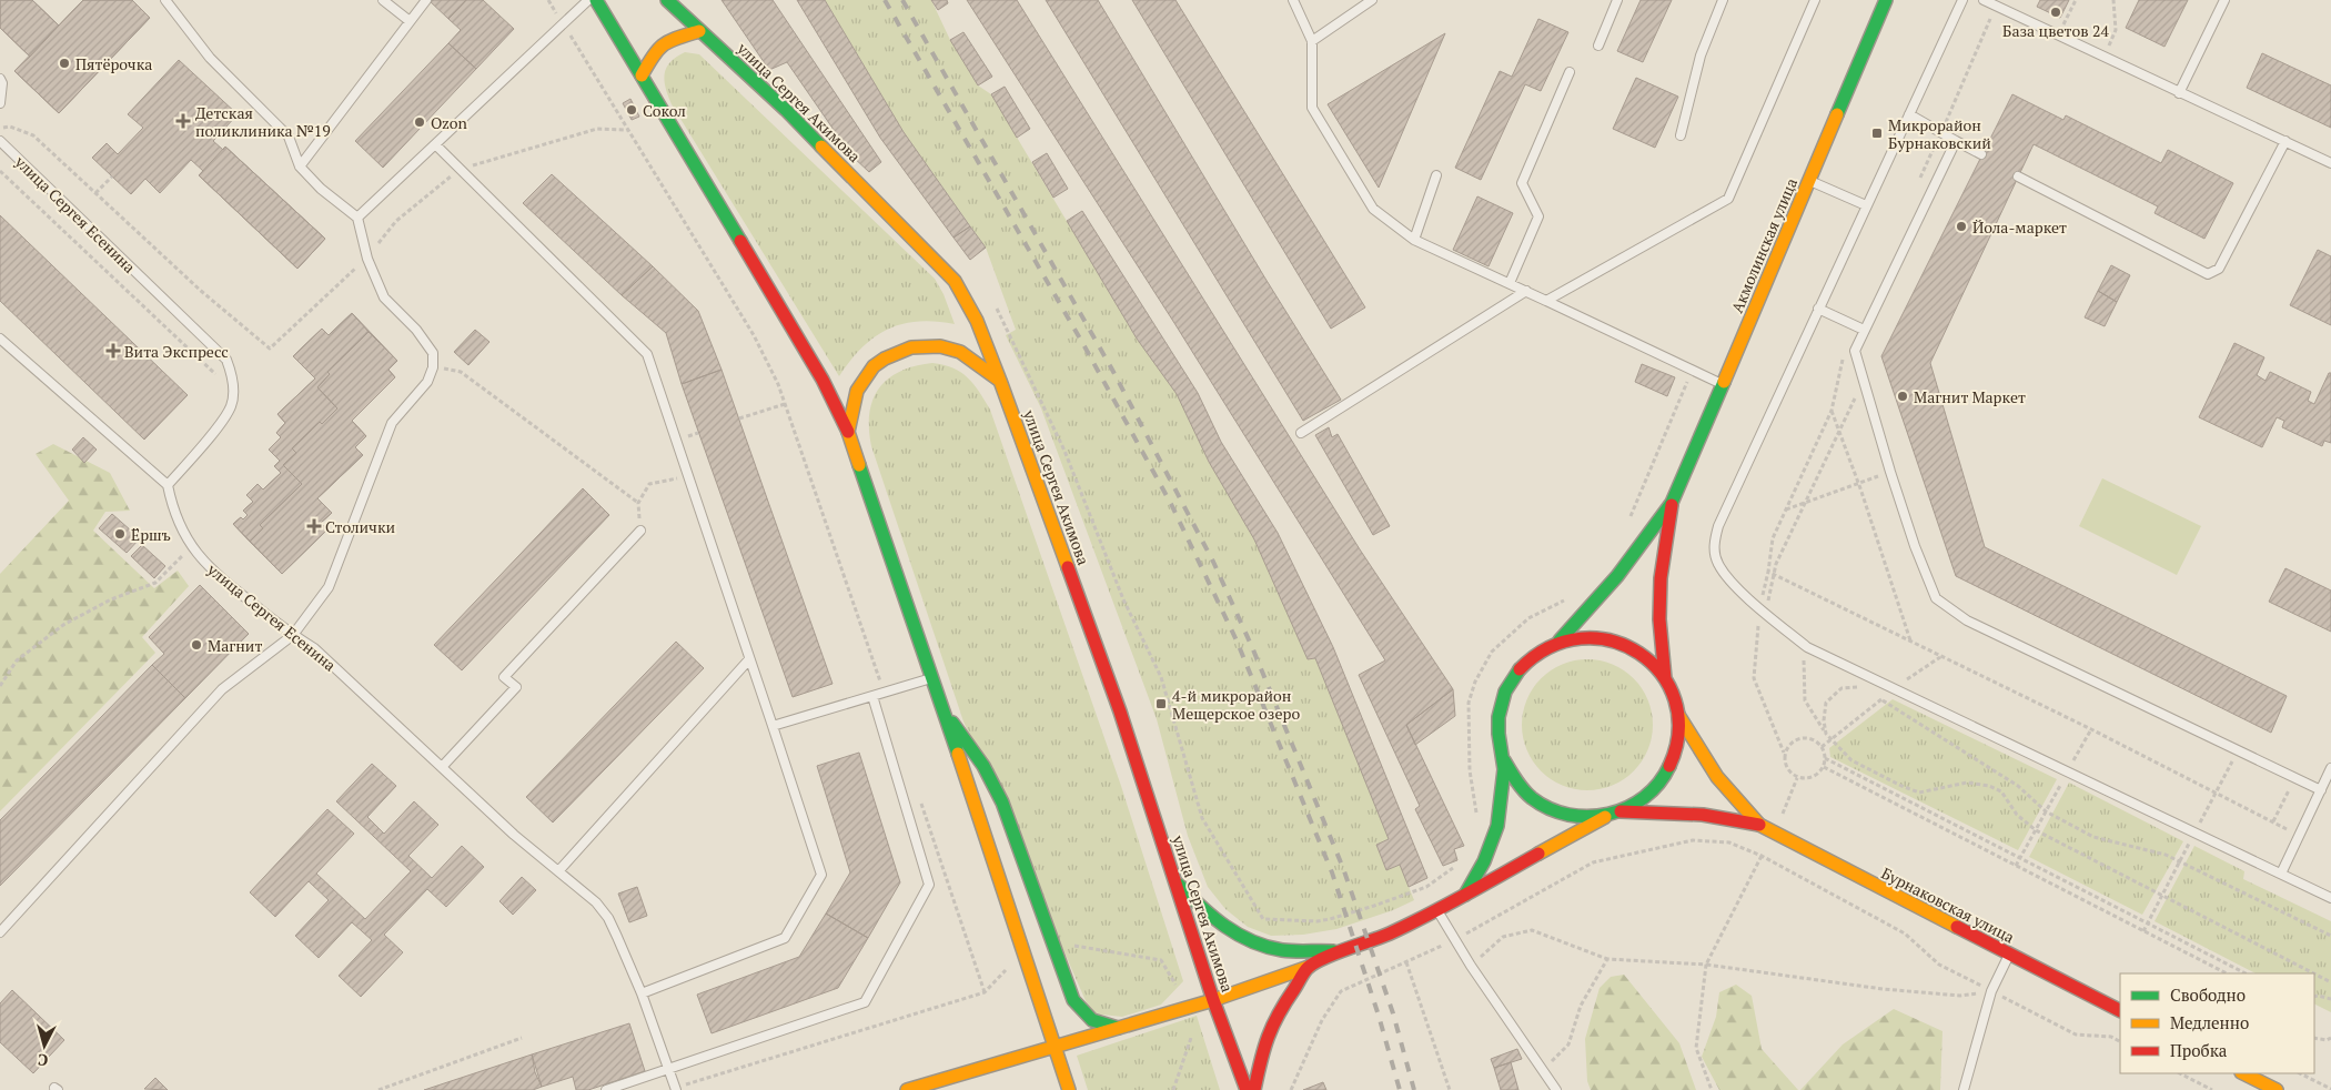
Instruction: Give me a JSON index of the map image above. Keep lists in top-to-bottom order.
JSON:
{
  "streets": {
    "main road": ["улица Сергея Акимова", "Акмолинская улица", "Бурнаковская улица"],
    "lane": ["улица Сергея Есенина"]
  },
  "places": {
    "other": [
      "База цветов 24",
      "Пятёрочка",
      "Сокол",
      "Ozon",
      "Йола-маркет",
      "Магнит Маркет",
      "Ёршъ",
      "Магнит"
    ],
    "health": ["Детская поликлиника №19", "Вита Экспресс", "Столички"],
    "transit": ["Микрорайон Бурнаковский", "4-й микрорайон Мещерское озеро"]
  },
  "legend": ["Свободно", "Медленно", "Пробка"],
  "north": "bottom"
}
